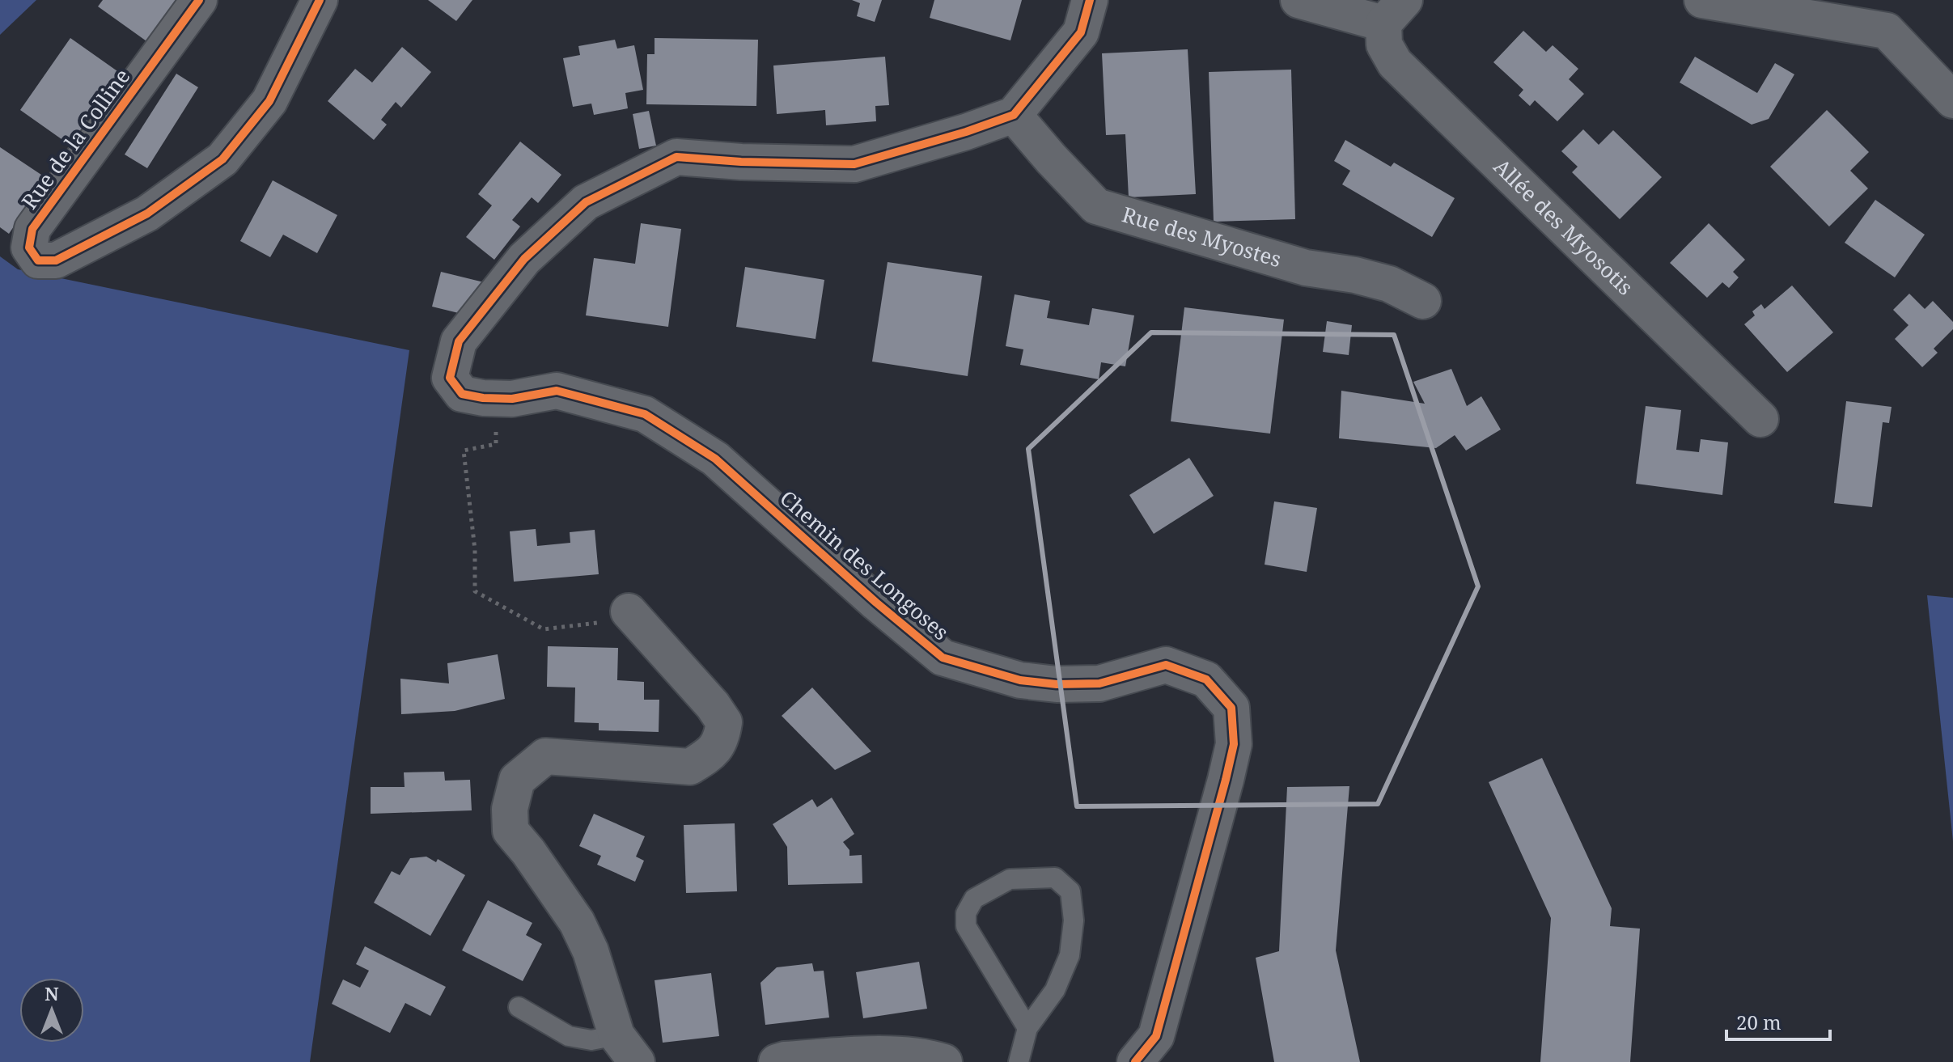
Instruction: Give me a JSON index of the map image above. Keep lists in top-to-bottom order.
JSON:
{
  "streets": {
    "street": [
      "Rue de la Colline",
      "Allée des Myosotis",
      "Rue des Myostes",
      "Chemin des Longoses"
    ]
  },
  "crossings": [
    ["Rue des Myostes", "Chemin des Longoses"]
  ],
  "scale_bar": "20 m",
  "north": "top"
}
